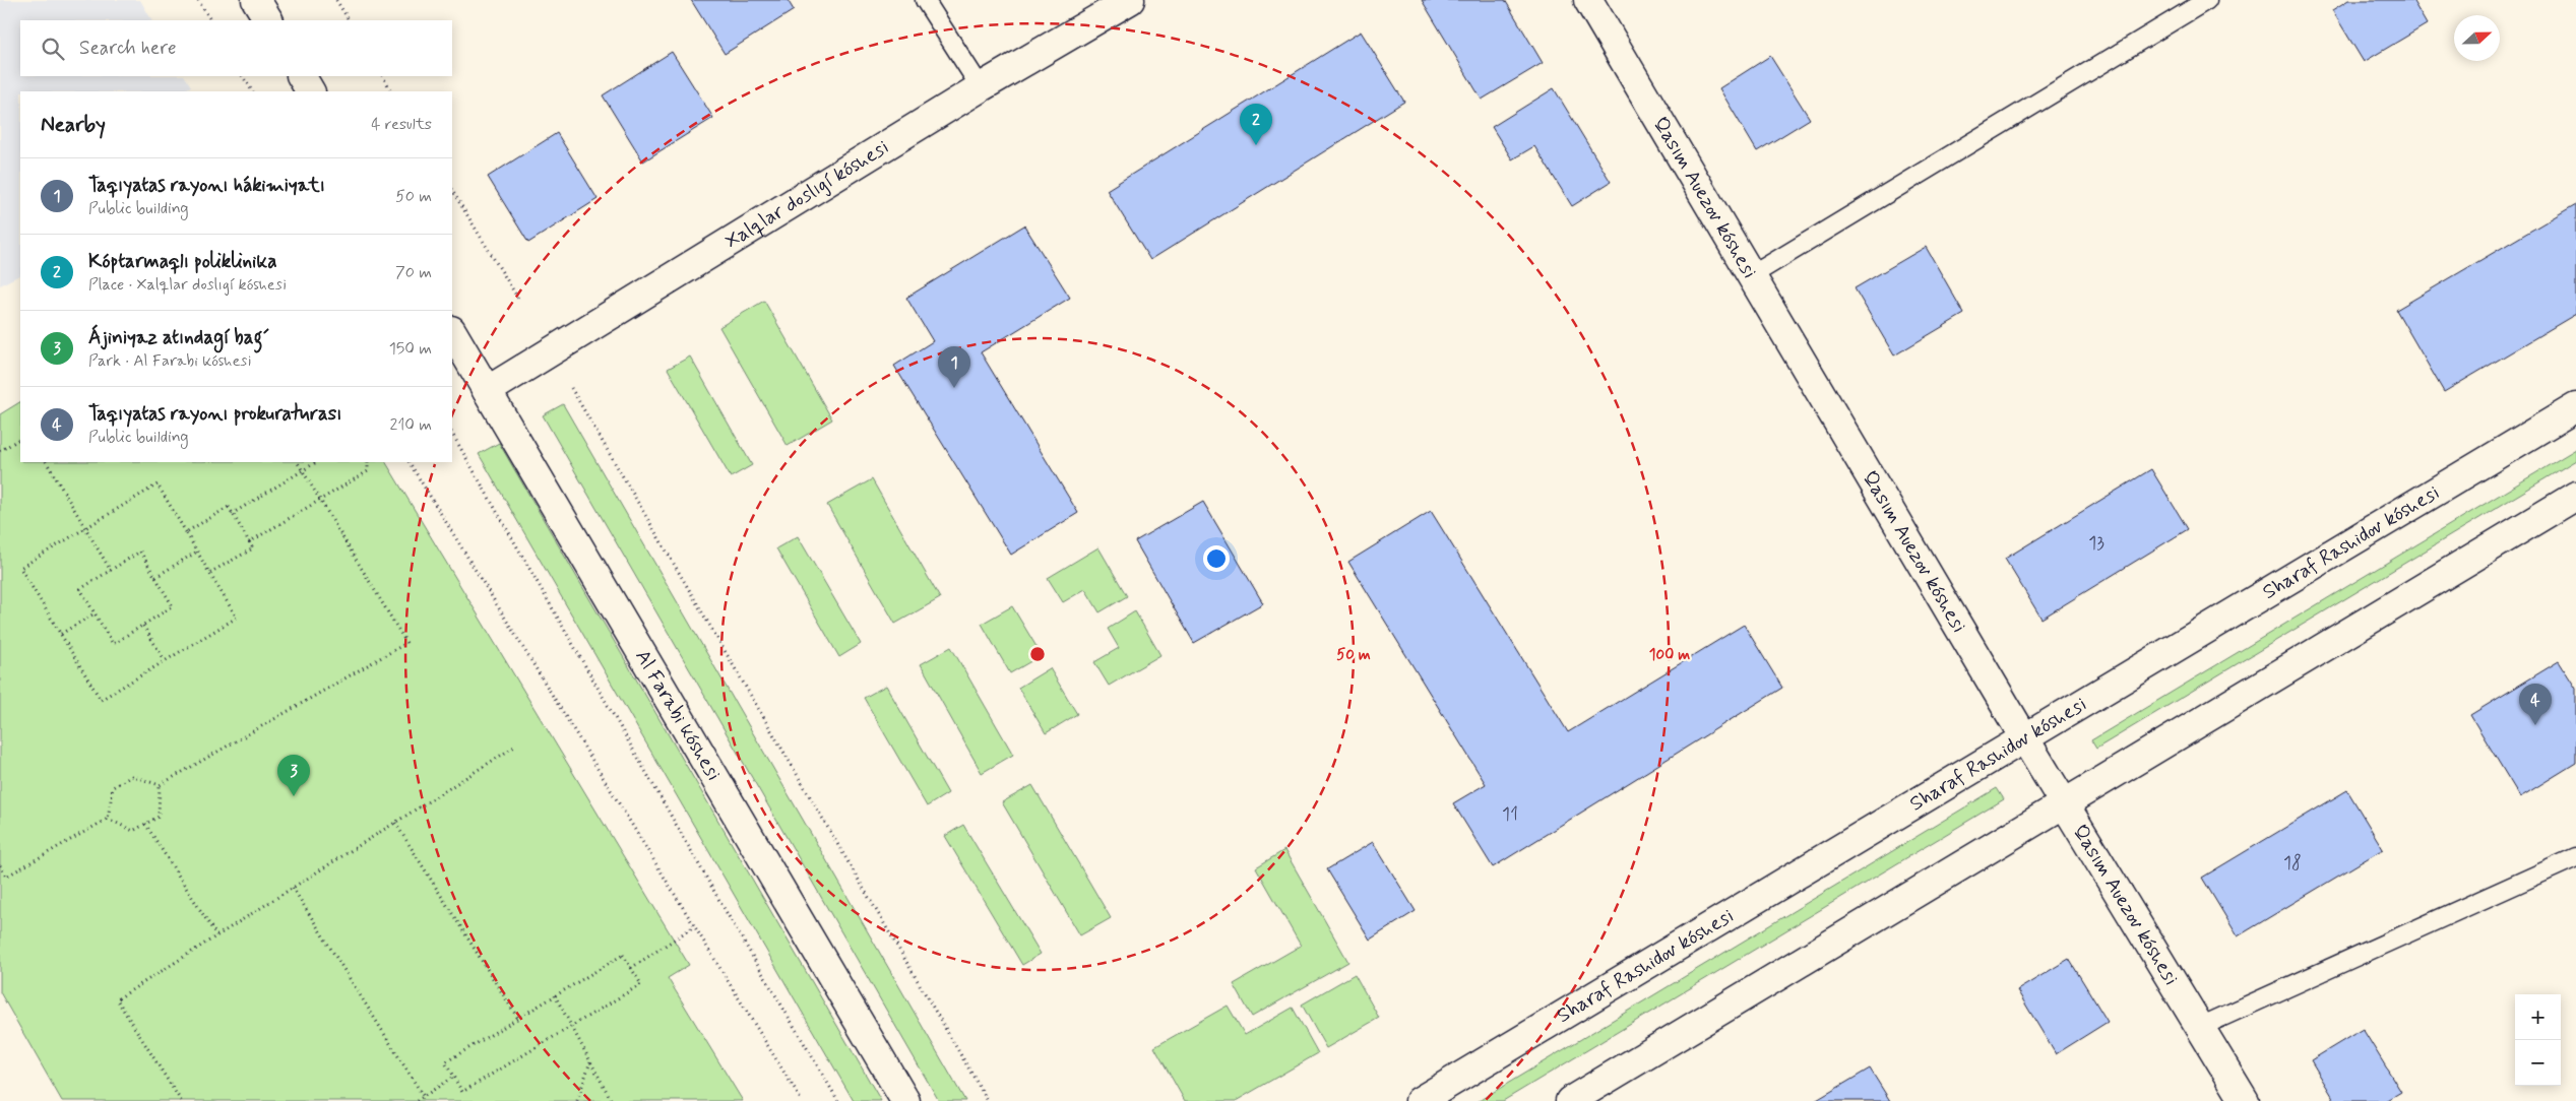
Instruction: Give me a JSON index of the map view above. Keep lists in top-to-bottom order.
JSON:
{
  "streets": {
    "street": [
      "Xalqlar doslıǵı kóshesi",
      "Qasım Auezov kóshesi",
      "Sharaf Rashidov kóshesi",
      "Al Farabi kóshesi"
    ]
  },
  "crossings": [
    ["Xalqlar doslıǵı kóshesi", "Al Farabi kóshesi"],
    ["Qasım Auezov kóshesi", "Sharaf Rashidov kóshesi"]
  ],
  "house_numbers": ["13", "11", "18"],
  "north": "right",
  "page": {
    "search": "Search here",
    "heading": ["Nearby", "4 results"],
    "pins": [
      "2",
      "1",
      "4",
      "3"
    ],
    "list": [
      {
        "mark": "1",
        "name": "Taqıyatas rayonı hákimiyatı",
        "note": "Public building",
        "value": "50 m"
      },
      {
        "mark": "2",
        "name": "Kóptarmaqlı poliklinika",
        "note": "Place · Xalqlar doslıǵı kóshesi",
        "value": "70 m"
      },
      {
        "mark": "3",
        "name": "Ájiniyaz atındaǵı baǵ",
        "note": "Park · Al Farabi kóshesi",
        "value": "150 m"
      },
      {
        "mark": "4",
        "name": "Taqıyatas rayonı prokuraturası",
        "note": "Public building",
        "value": "210 m"
      }
    ],
    "map_buttons": ["+", "−"]
  },
  "rings": ["50 m", "100 m"]
}
